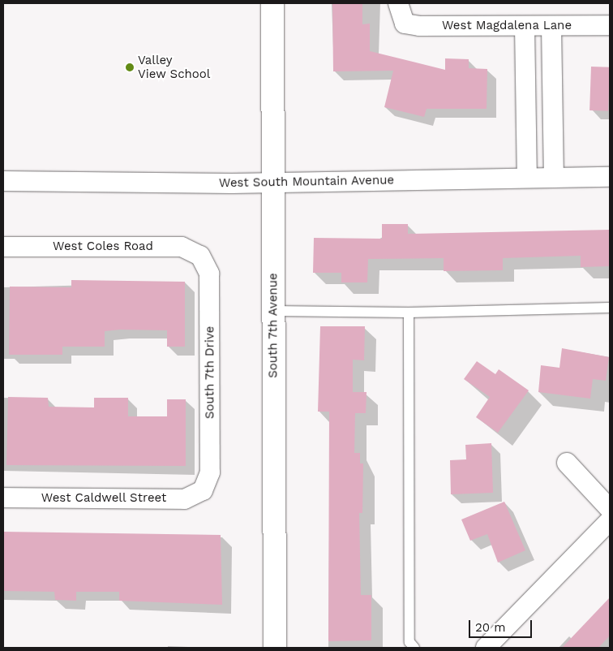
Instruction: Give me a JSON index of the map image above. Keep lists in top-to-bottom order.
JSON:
{
  "streets": {
    "street": [
      "West Magdalena Lane",
      "West South Mountain Avenue",
      "West Coles Road",
      "South 7th Avenue",
      "South 7th Drive",
      "West Caldwell Street"
    ]
  },
  "crossings": [
    ["West South Mountain Avenue", "South 7th Avenue"],
    ["West Coles Road", "South 7th Drive"],
    ["South 7th Drive", "West Caldwell Street"]
  ],
  "places": ["Valley View School"],
  "scale_bar": "20 m"
}
